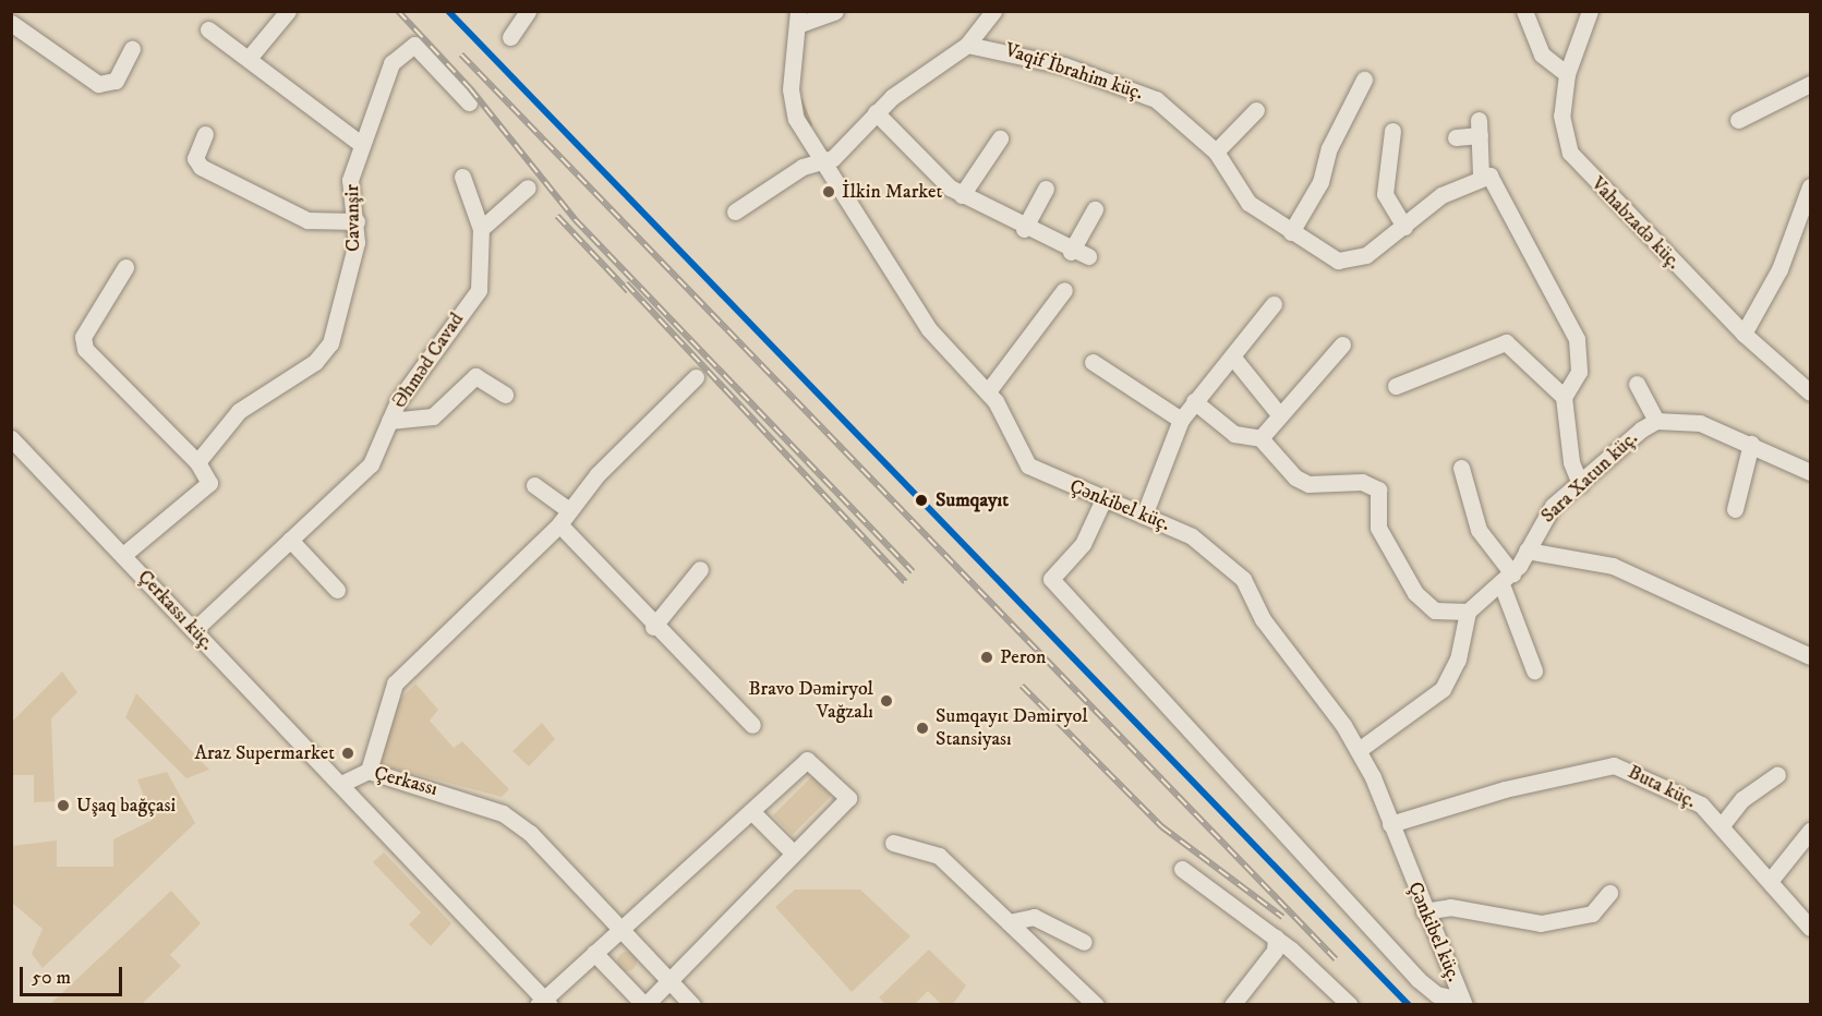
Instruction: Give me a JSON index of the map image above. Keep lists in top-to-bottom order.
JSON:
{
  "streets": {
    "street": [
      "Vaqif İbrahim küç.",
      "Cavanşir",
      "Vahabzadə küç.",
      "Əhməd Cavad",
      "Sara Xatun küç.",
      "Çənkibel küç.",
      "Çerkassı küç.",
      "Çerkassı",
      "Buta küç."
    ]
  },
  "crossings": [
    ["Əhməd Cavad", "Çerkassı küç."],
    ["Çənkibel küç.", "Buta küç."],
    ["Çerkassı küç.", "Çerkassı"]
  ],
  "places": [
    "İlkin Market",
    "Sumqayıt",
    "Peron",
    "Bravo Dəmiryol Vağzalı",
    "Sumqayıt Dəmiryol Stansiyası",
    "Araz Supermarket",
    "Uşaq bağçasi"
  ],
  "scale_bar": "50 m"
}
